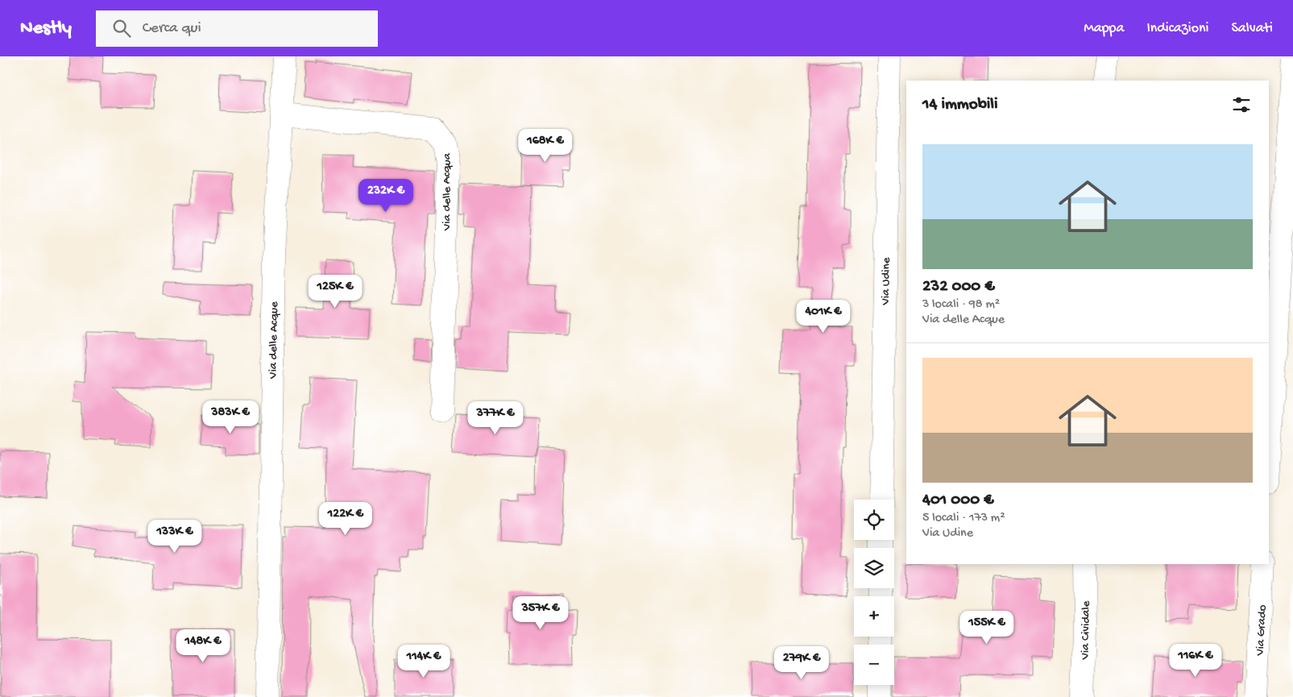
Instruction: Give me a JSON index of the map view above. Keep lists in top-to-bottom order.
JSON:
{
  "streets": {
    "street": [
      "Via delle Acqua",
      "Via Udine",
      "Via delle Acque",
      "Via Cividale",
      "Via Grado"
    ]
  },
  "crossings": [
    ["Via delle Acqua", "Via delle Acque"]
  ],
  "page": {
    "header": "Nestly",
    "search": "Cerca qui",
    "nav": ["Mappa", "Indicazioni", "Salvati"],
    "heading": "14 immobili",
    "price": [
      "168K €",
      "232K €",
      "125K €",
      "401K €",
      "383K €",
      "377K €",
      "122K €",
      "133K €",
      "357K €",
      "155K €",
      "148K €",
      "116K €",
      "114K €",
      "279K €"
    ],
    "list": [
      {
        "name": "232 000 €",
        "note": "3 locali · 98 m² · Via delle Acque"
      },
      {
        "name": "401 000 €",
        "note": "5 locali · 173 m² · Via Udine"
      }
    ],
    "map_buttons": ["+", "−"]
  }
}
